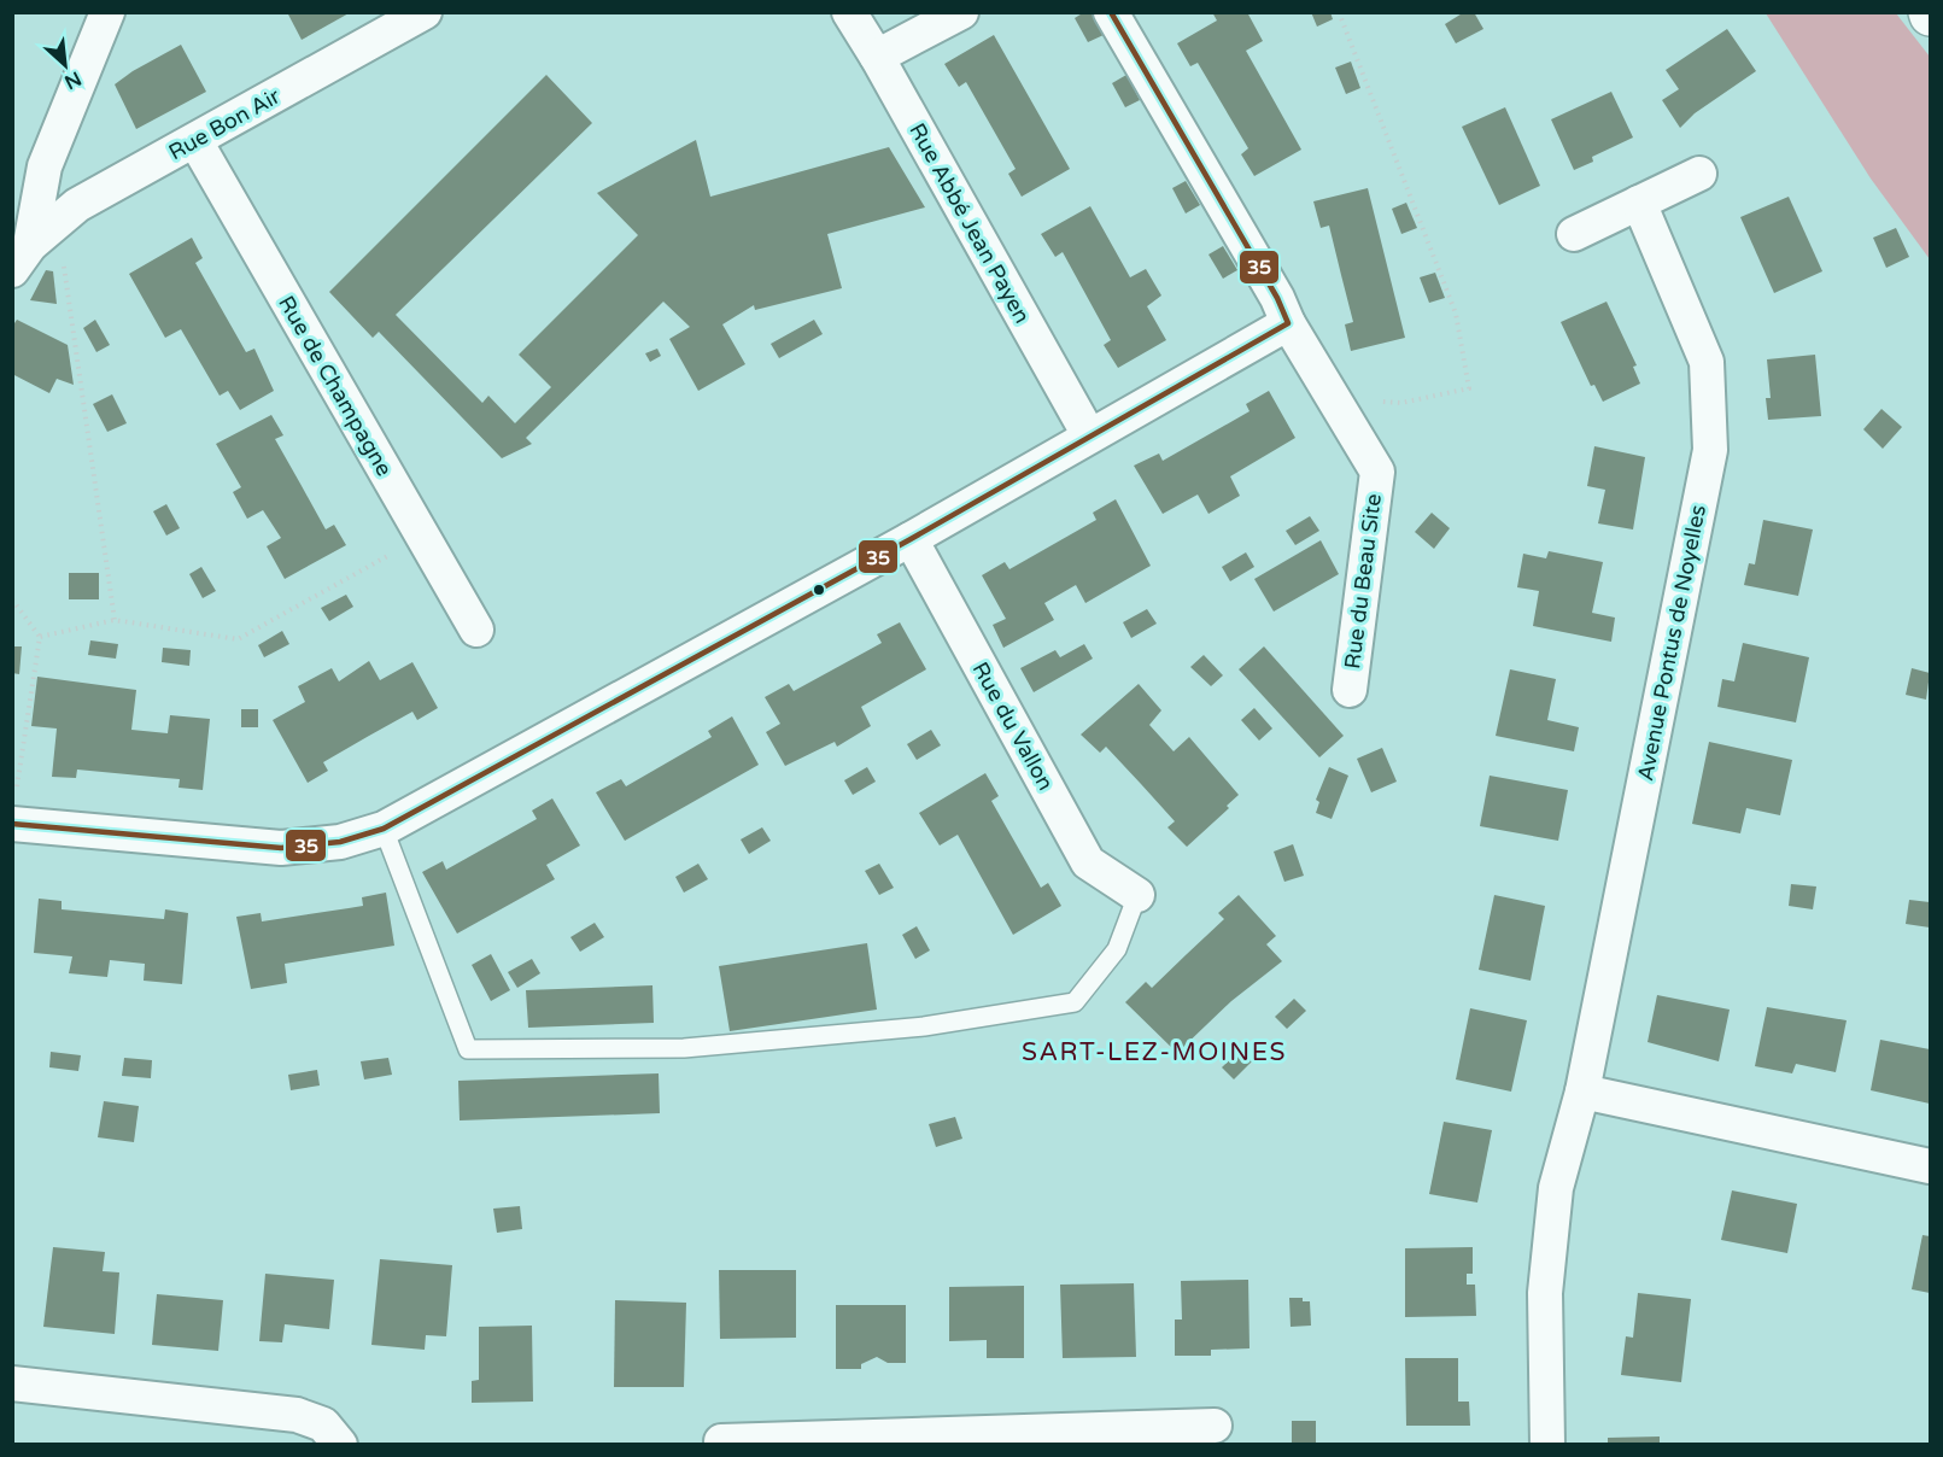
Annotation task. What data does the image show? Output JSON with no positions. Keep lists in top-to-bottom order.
{
  "streets": {
    "street": [
      "Rue Bon Air",
      "Rue Abbé Jean Payen",
      "Rue de Champagne",
      "Rue du Beau Site",
      "Avenue Pontus de Noyelles",
      "Rue du Vallon"
    ]
  },
  "crossings": [
    ["Rue Bon Air", "Rue de Champagne"]
  ],
  "districts": ["SART-LEZ-MOINES"],
  "lines": ["transit line 35"],
  "north": "bottom right"
}
